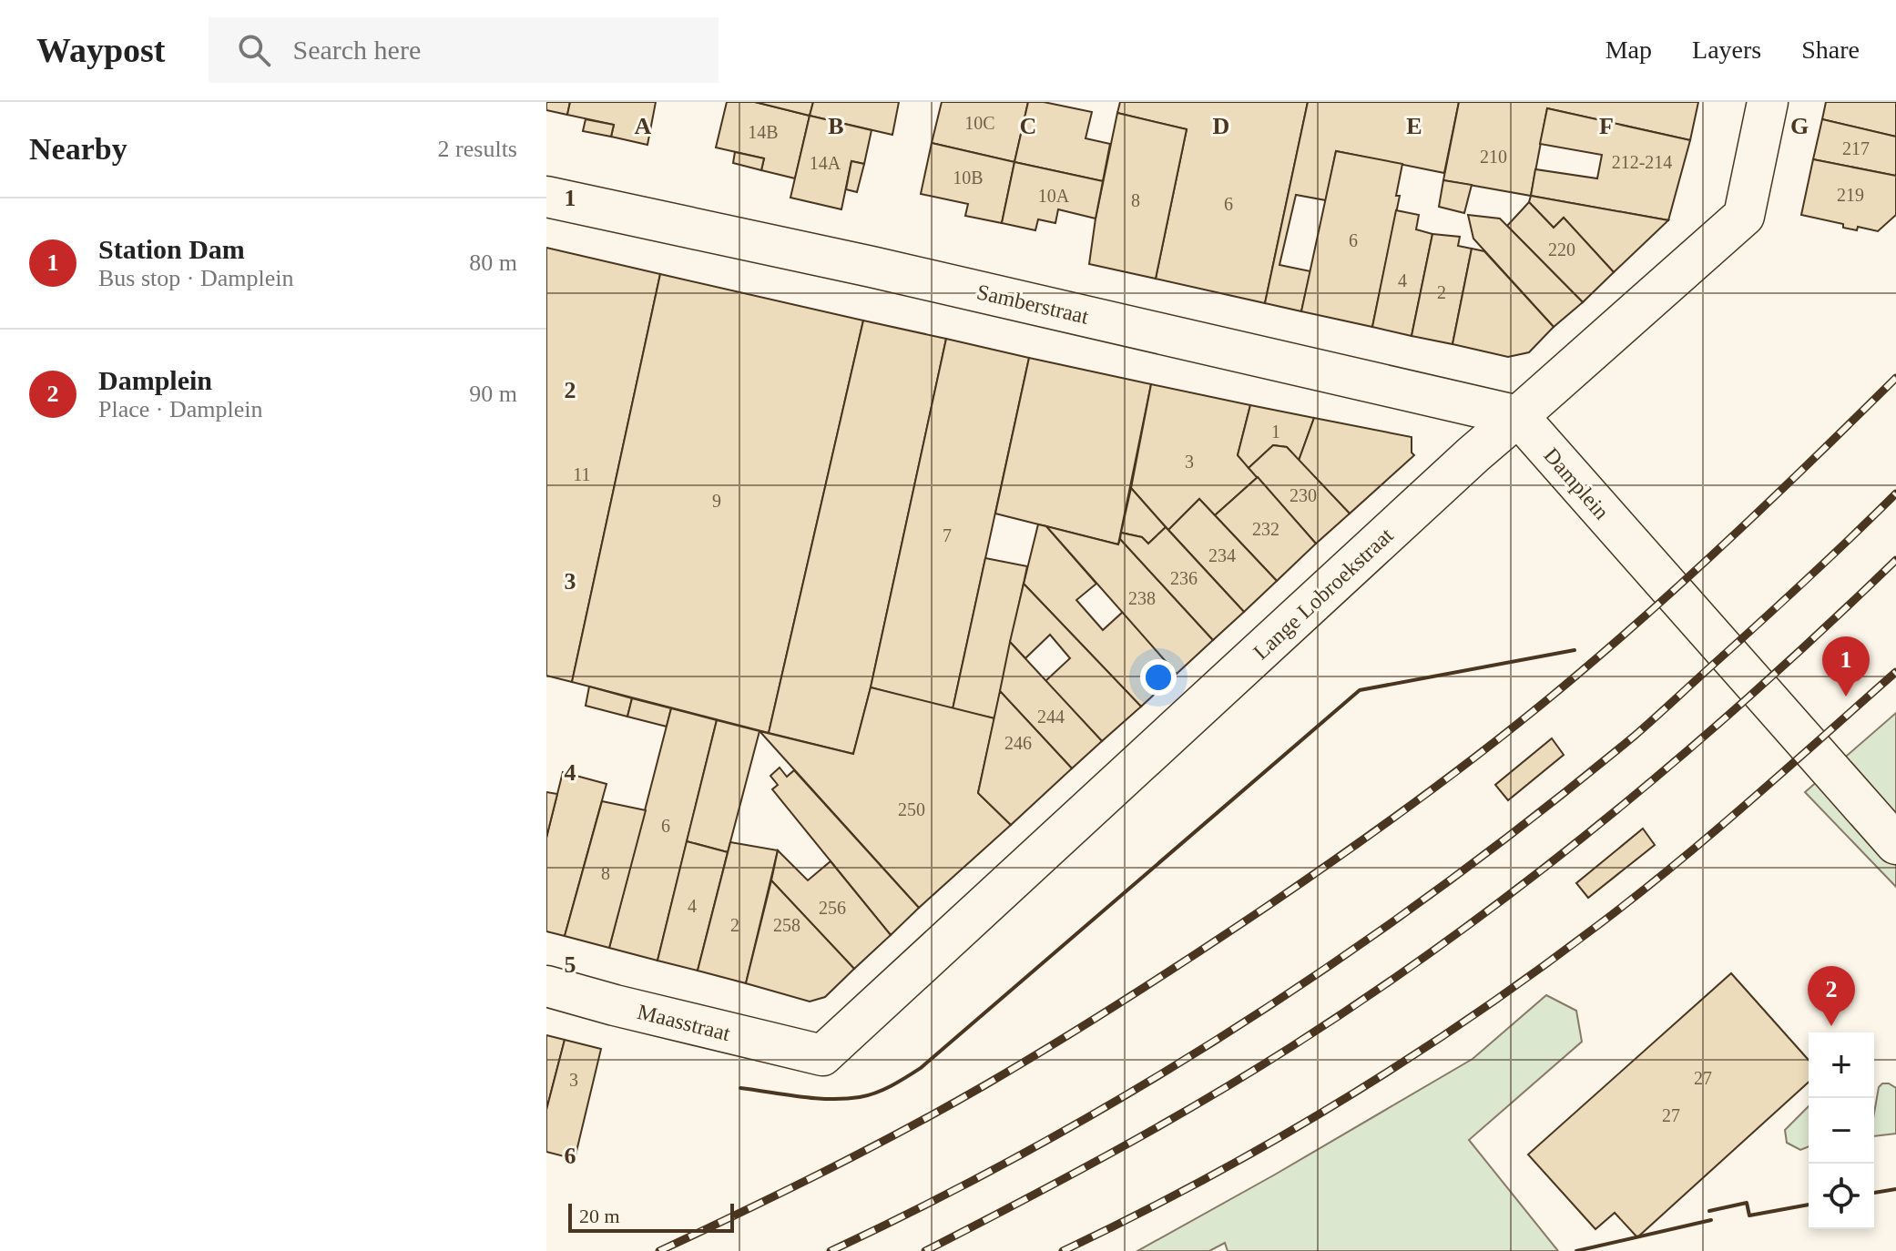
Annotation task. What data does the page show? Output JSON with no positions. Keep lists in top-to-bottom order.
{
  "streets": {
    "street": [
      "Samberstraat",
      "Damplein",
      "Lange Lobroekstraat",
      "Maasstraat"
    ]
  },
  "crossings": [
    ["Samberstraat", "Damplein"],
    ["Samberstraat", "Lange Lobroekstraat"],
    ["Damplein", "Lange Lobroekstraat"],
    ["Lange Lobroekstraat", "Maasstraat"]
  ],
  "house_numbers": [
    "10C",
    "14B",
    "217",
    "210",
    "212-214",
    "14A",
    "10B",
    "219",
    "10A",
    "8",
    "6",
    "6",
    "220",
    "4",
    "2",
    "1",
    "3",
    "11",
    "230",
    "9",
    "232",
    "7",
    "234",
    "236",
    "238",
    "244",
    "246",
    "250",
    "6",
    "8",
    "4",
    "256",
    "2",
    "258",
    "27",
    "3",
    "27"
  ],
  "scale_bar": "20 m",
  "page": {
    "header": "Waypost",
    "search": "Search here",
    "nav": ["Map", "Layers", "Share"],
    "heading": ["Nearby", "2 results"],
    "list": [
      {
        "mark": "1",
        "name": "Station Dam",
        "note": "Bus stop · Damplein",
        "value": "80 m"
      },
      {
        "mark": "2",
        "name": "Damplein",
        "note": "Place · Damplein",
        "value": "90 m"
      }
    ],
    "pins": ["1", "2"],
    "map_buttons": ["+", "−"],
    "scale": "20 m"
  },
  "grid": {
    "columns": [
      "A",
      "B",
      "C",
      "D",
      "E",
      "F",
      "G"
    ],
    "rows": [
      "1",
      "2",
      "3",
      "4",
      "5",
      "6"
    ]
  }
}
